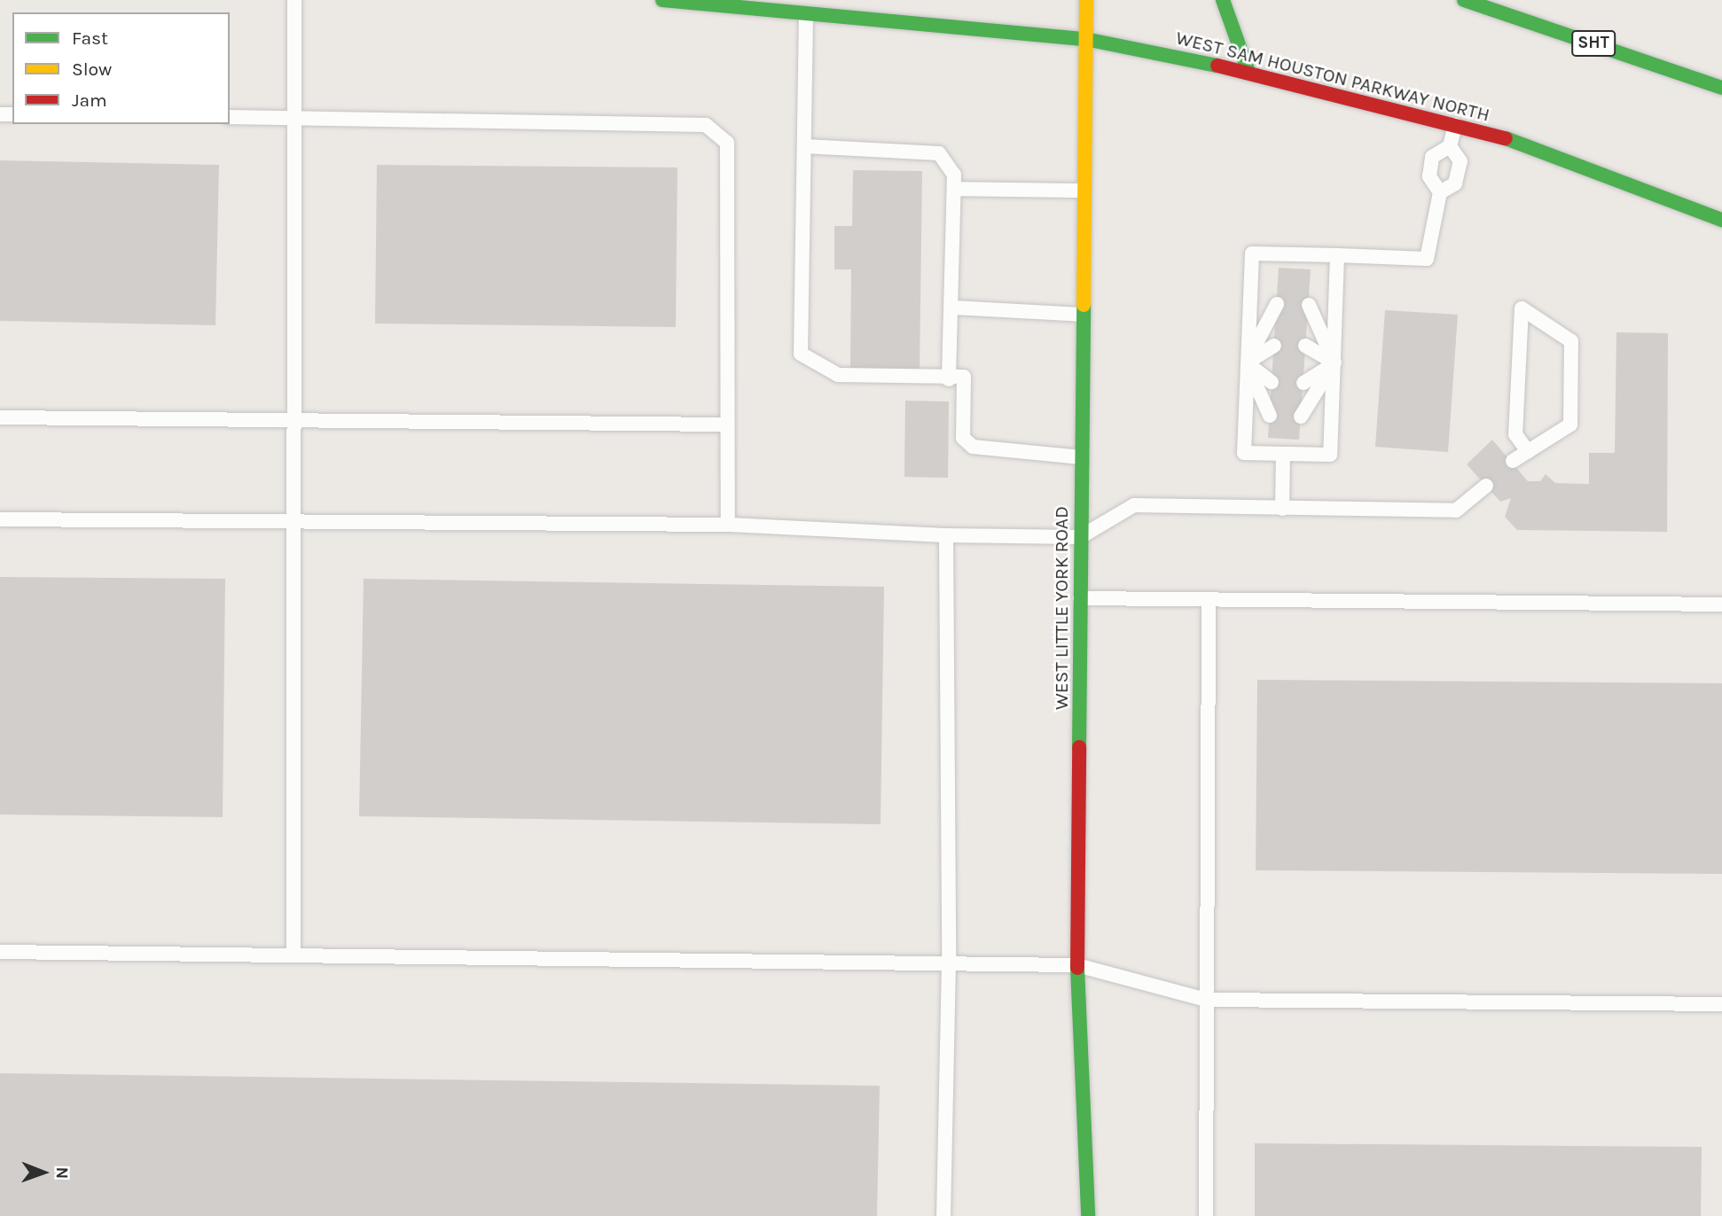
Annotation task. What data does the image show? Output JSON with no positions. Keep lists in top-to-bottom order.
{
  "streets": {
    "main road": ["SHT", "WEST SAM HOUSTON PARKWAY NORTH", "WEST LITTLE YORK ROAD"]
  },
  "crossings": [
    ["WEST SAM HOUSTON PARKWAY NORTH", "WEST LITTLE YORK ROAD"]
  ],
  "legend": ["Fast", "Slow", "Jam"],
  "north": "right"
}
